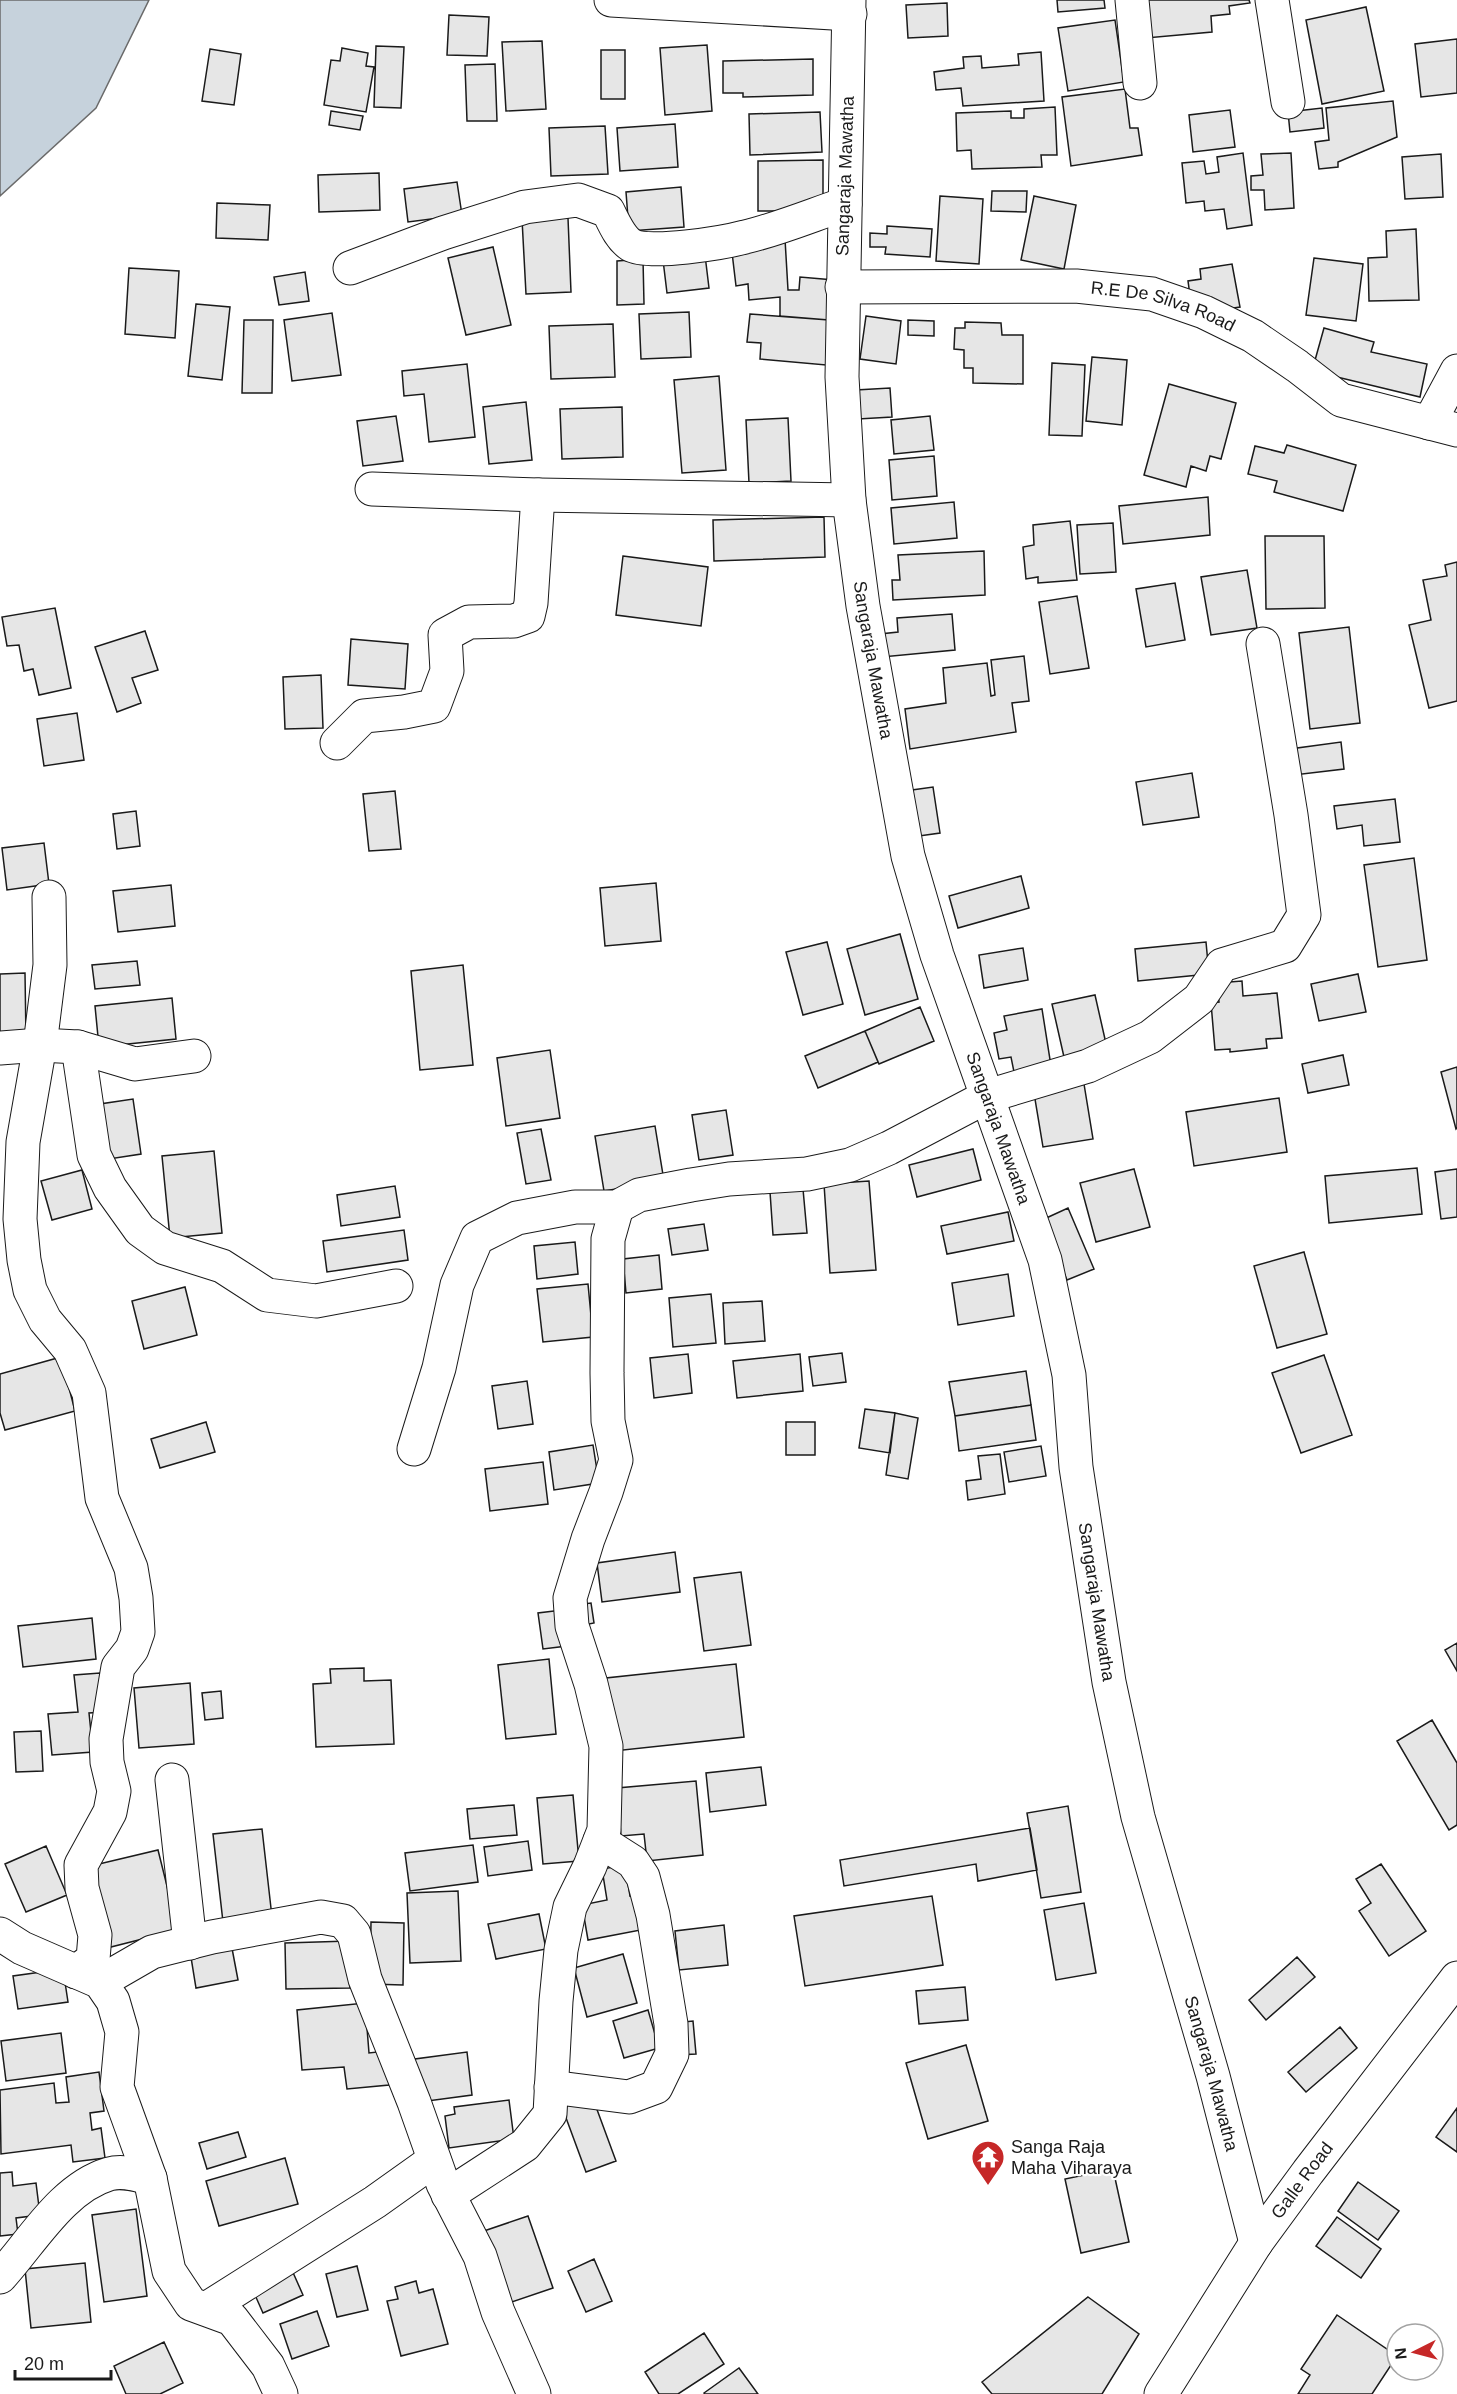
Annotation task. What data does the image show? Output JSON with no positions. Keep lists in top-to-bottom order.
{
  "streets": {
    "main road": ["Sangaraja Mawatha", "R.E De Silva Road", "Galle Road"]
  },
  "crossings": [
    ["Sangaraja Mawatha", "R.E De Silva Road"],
    ["Sangaraja Mawatha", "Galle Road"]
  ],
  "places": {
    "temple": ["Sanga Raja Maha Viharaya"]
  },
  "scale_bar": "20 m",
  "north": "left"
}
